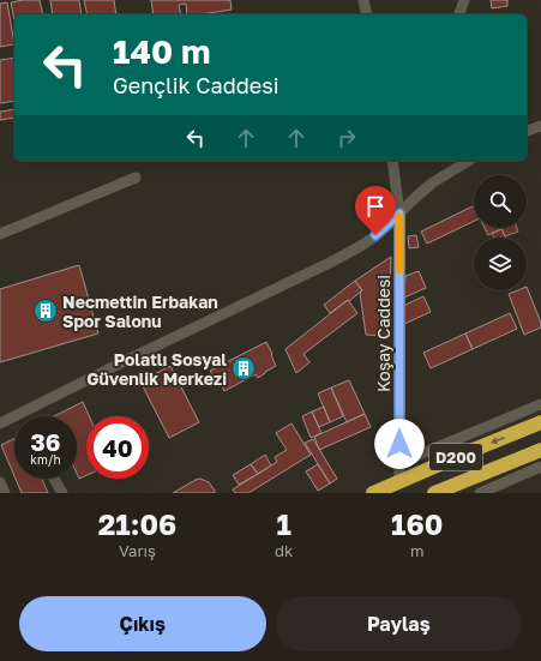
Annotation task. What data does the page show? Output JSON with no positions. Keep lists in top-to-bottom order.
{
  "streets": {
    "highway": ["D200"],
    "street": ["Koşay Caddesi"]
  },
  "crossings": [
    ["Koşay Caddesi", "D200"]
  ],
  "places": {
    "building": ["Necmettin Erbakan Spor Salonu", "Polatlı Sosyal Güvenlik Merkezi"]
  },
  "page": {
    "turn": ["140 m", "Gençlik Caddesi"],
    "speed": "36 km/h",
    "limit": "40",
    "eta": [
      "21:06",
      "Varış",
      "1",
      "dk",
      "160",
      "m"
    ],
    "buttons": ["Çıkış", "Paylaş"]
  }
}
